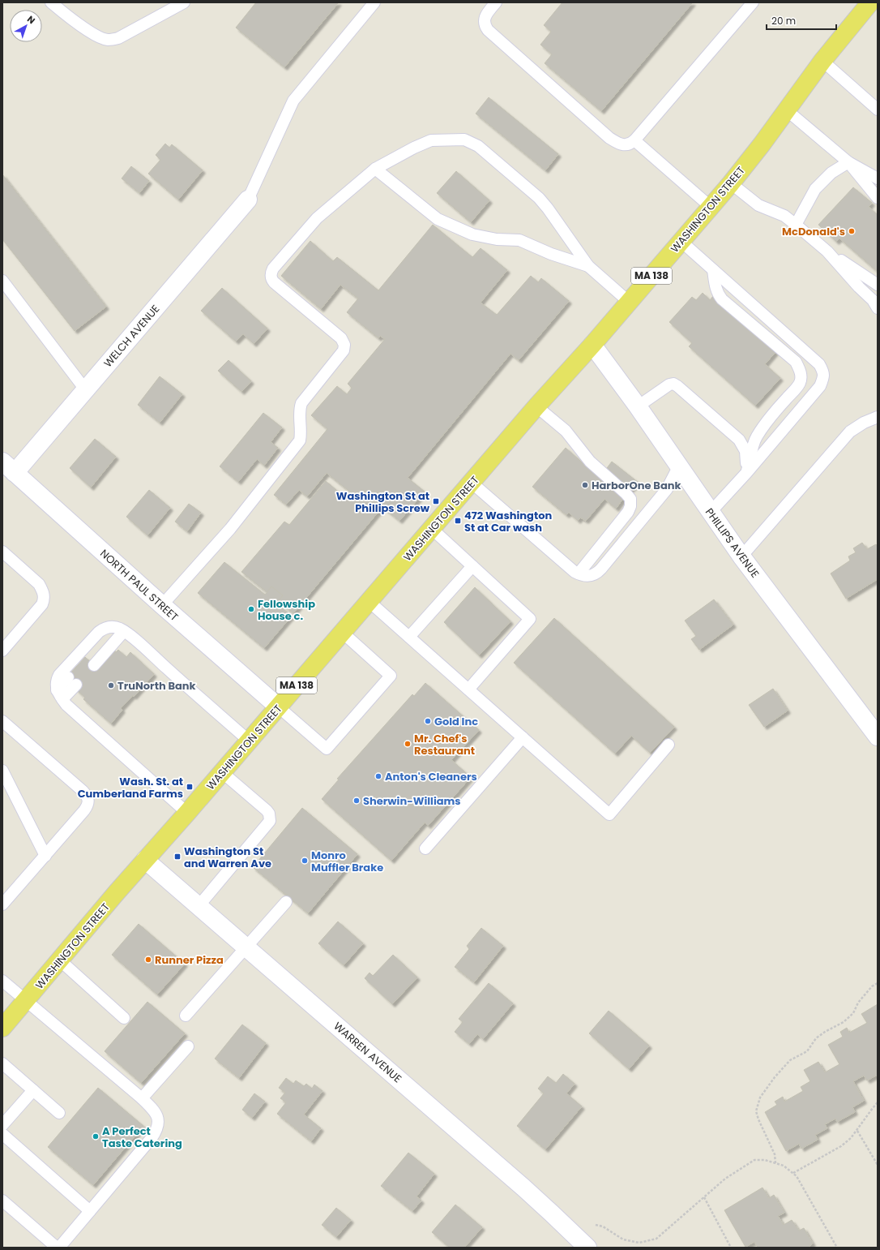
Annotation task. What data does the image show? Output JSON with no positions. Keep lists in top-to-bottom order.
{
  "streets": {
    "main road": ["WASHINGTON STREET", "MA 138"],
    "street": [
      "WELCH AVENUE",
      "PHILLIPS AVENUE",
      "NORTH PAUL STREET",
      "WARREN AVENUE"
    ]
  },
  "crossings": [
    ["WASHINGTON STREET", "PHILLIPS AVENUE"],
    ["WASHINGTON STREET", "NORTH PAUL STREET"],
    ["WASHINGTON STREET", "WARREN AVENUE"],
    ["WELCH AVENUE", "NORTH PAUL STREET"]
  ],
  "places": {
    "other": [
      "McDonald's",
      "HarborOne Bank",
      "Fellowship House c.",
      "TruNorth Bank",
      "Gold Inc",
      "Mr. Chef's Restaurant",
      "Anton's Cleaners",
      "Sherwin-Williams",
      "Monro Muffler Brake",
      "Runner Pizza",
      "A Perfect Taste Catering"
    ],
    "transit": [
      "Washington St at Phillips Screw",
      "472 Washington St at Car wash",
      "Wash. St. at Cumberland Farms",
      "Washington St and Warren Ave"
    ]
  },
  "scale_bar": "20 m",
  "north": "top right"
}
